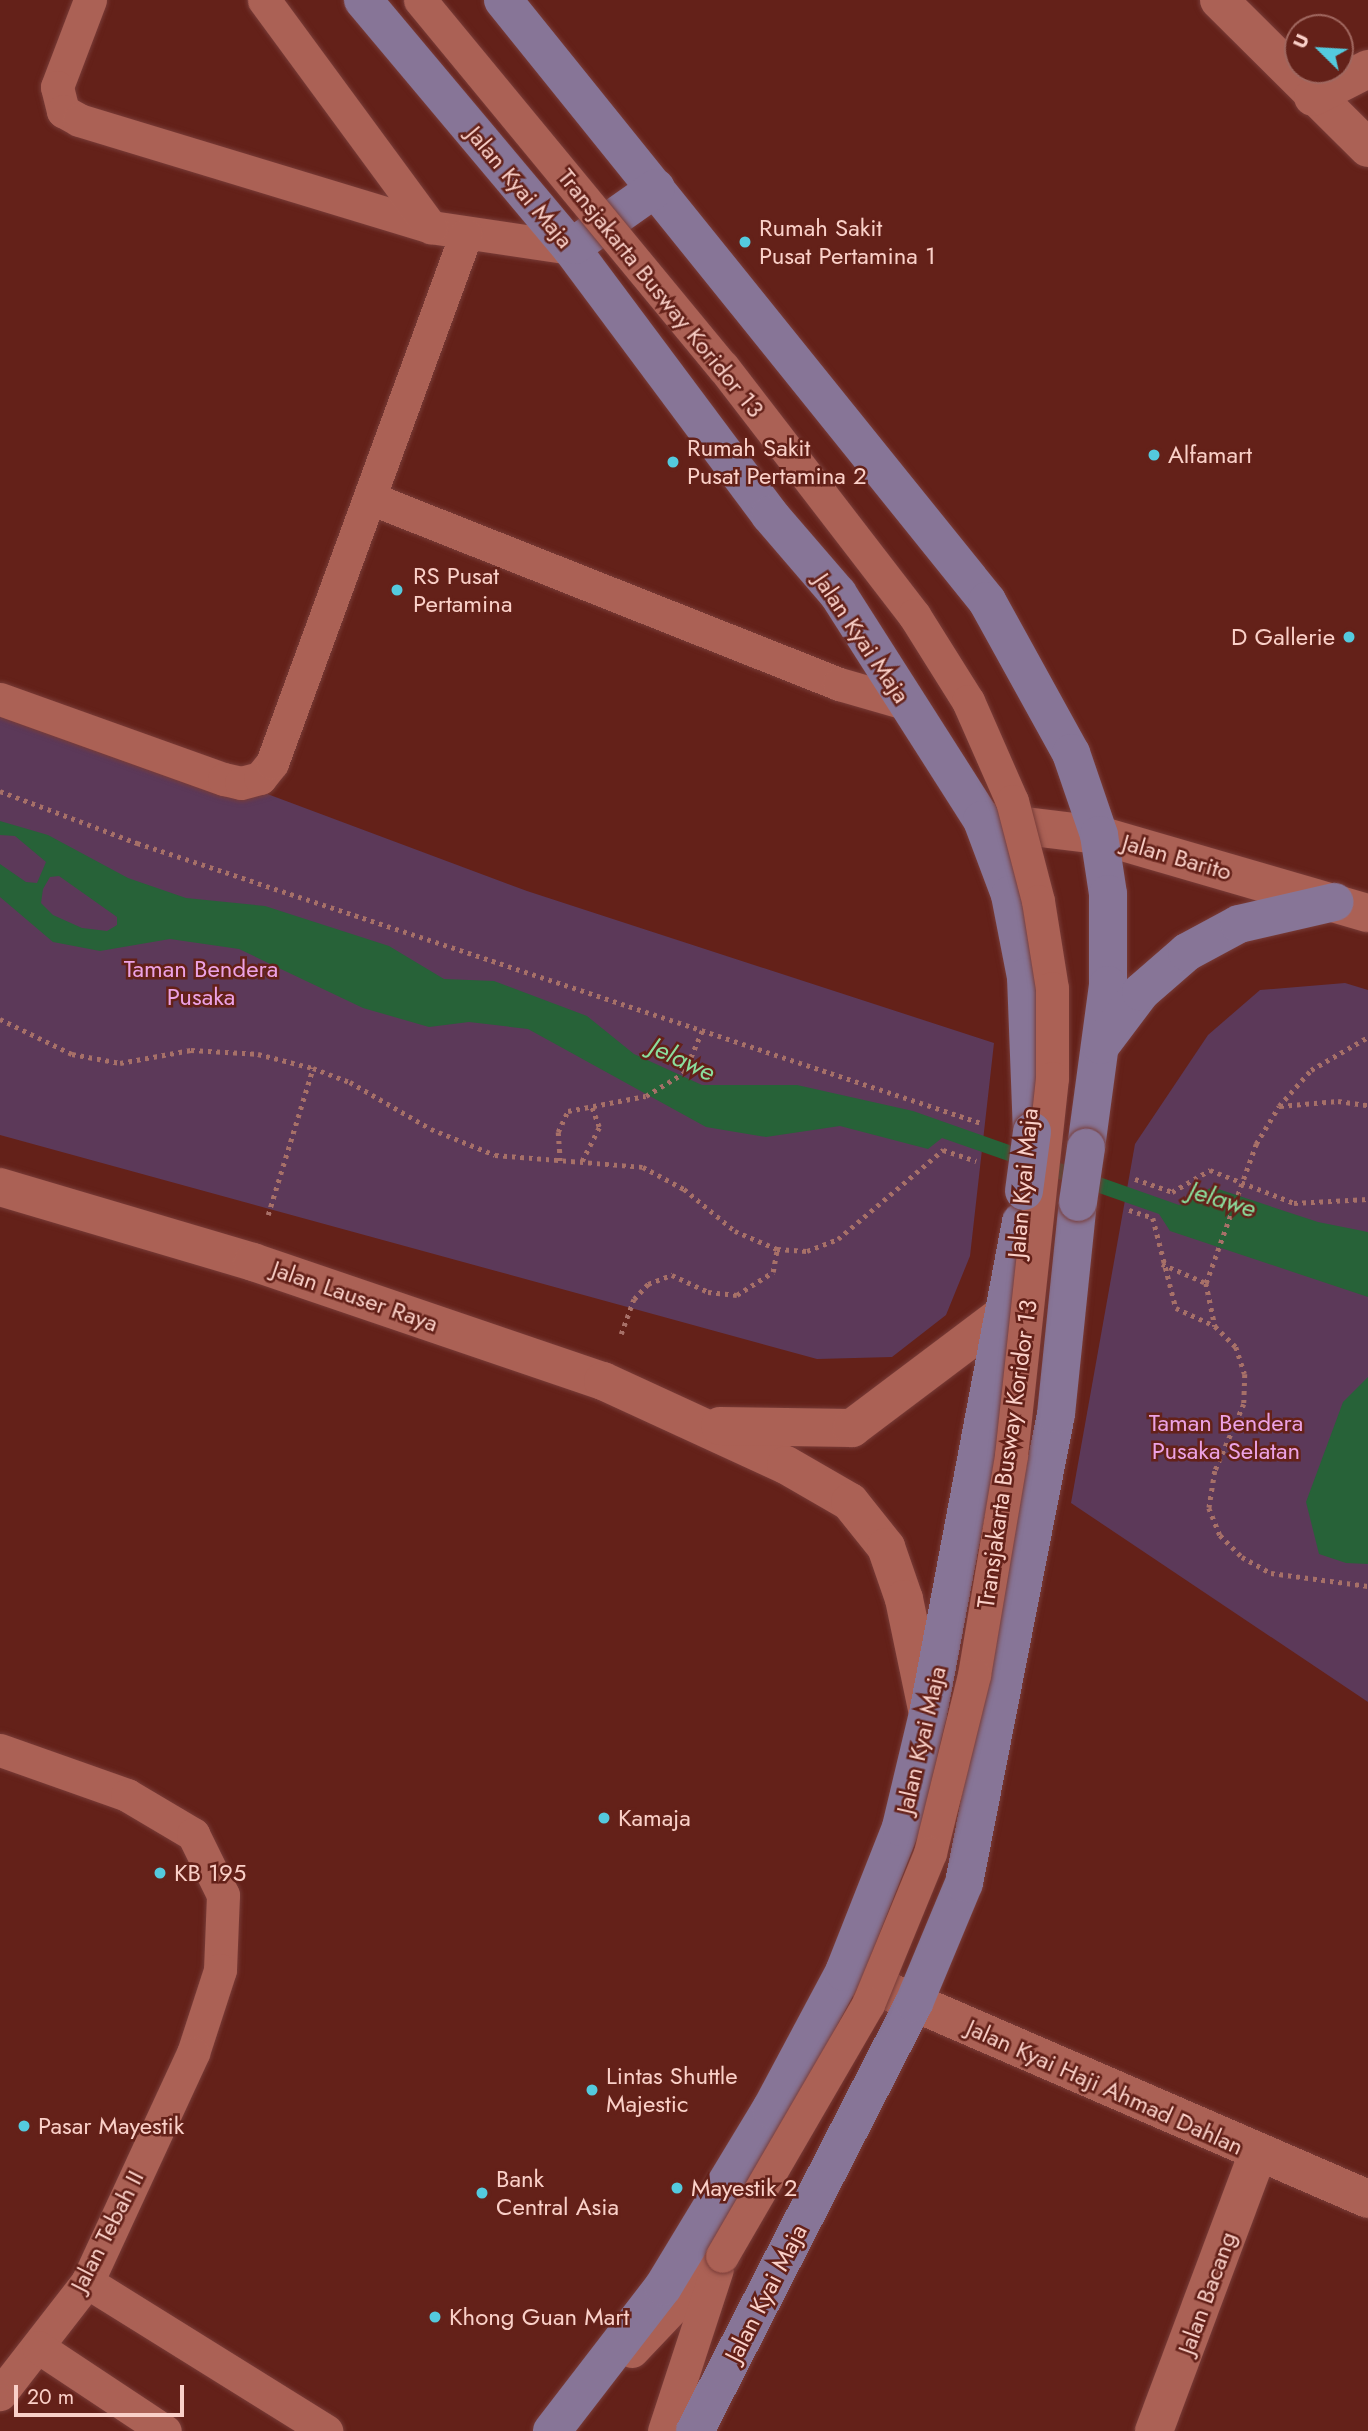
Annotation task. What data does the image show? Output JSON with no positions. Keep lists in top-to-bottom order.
{
  "streets": {
    "main road": ["Jalan Kyai Maja"],
    "street": [
      "Jalan Barito",
      "Jalan Lauser Raya",
      "Jalan Kyai Haji Ahmad Dahlan",
      "Jalan Bacang"
    ],
    "lane": ["Transjakarta Busway Koridor 13", "Jalan Tebah II"]
  },
  "crossings": [
    ["Jalan Kyai Maja", "Jalan Barito"],
    ["Jalan Kyai Maja", "Jalan Lauser Raya"],
    ["Jalan Kyai Maja", "Jalan Kyai Haji Ahmad Dahlan"],
    ["Jalan Kyai Haji Ahmad Dahlan", "Jalan Bacang"]
  ],
  "water": ["Jelawe"],
  "parks": ["Taman Bendera Pusaka", "Taman Bendera Pusaka Selatan"],
  "places": [
    "Rumah Sakit Pusat Pertamina 1",
    "Alfamart",
    "Rumah Sakit Pusat Pertamina 2",
    "RS Pusat Pertamina",
    "D Gallerie",
    "Kamaja",
    "KB 195",
    "Lintas Shuttle Majestic",
    "Pasar Mayestik",
    "Mayestik 2",
    "Bank Central Asia",
    "Khong Guan Mart"
  ],
  "scale_bar": "20 m",
  "north": "top left"
}
